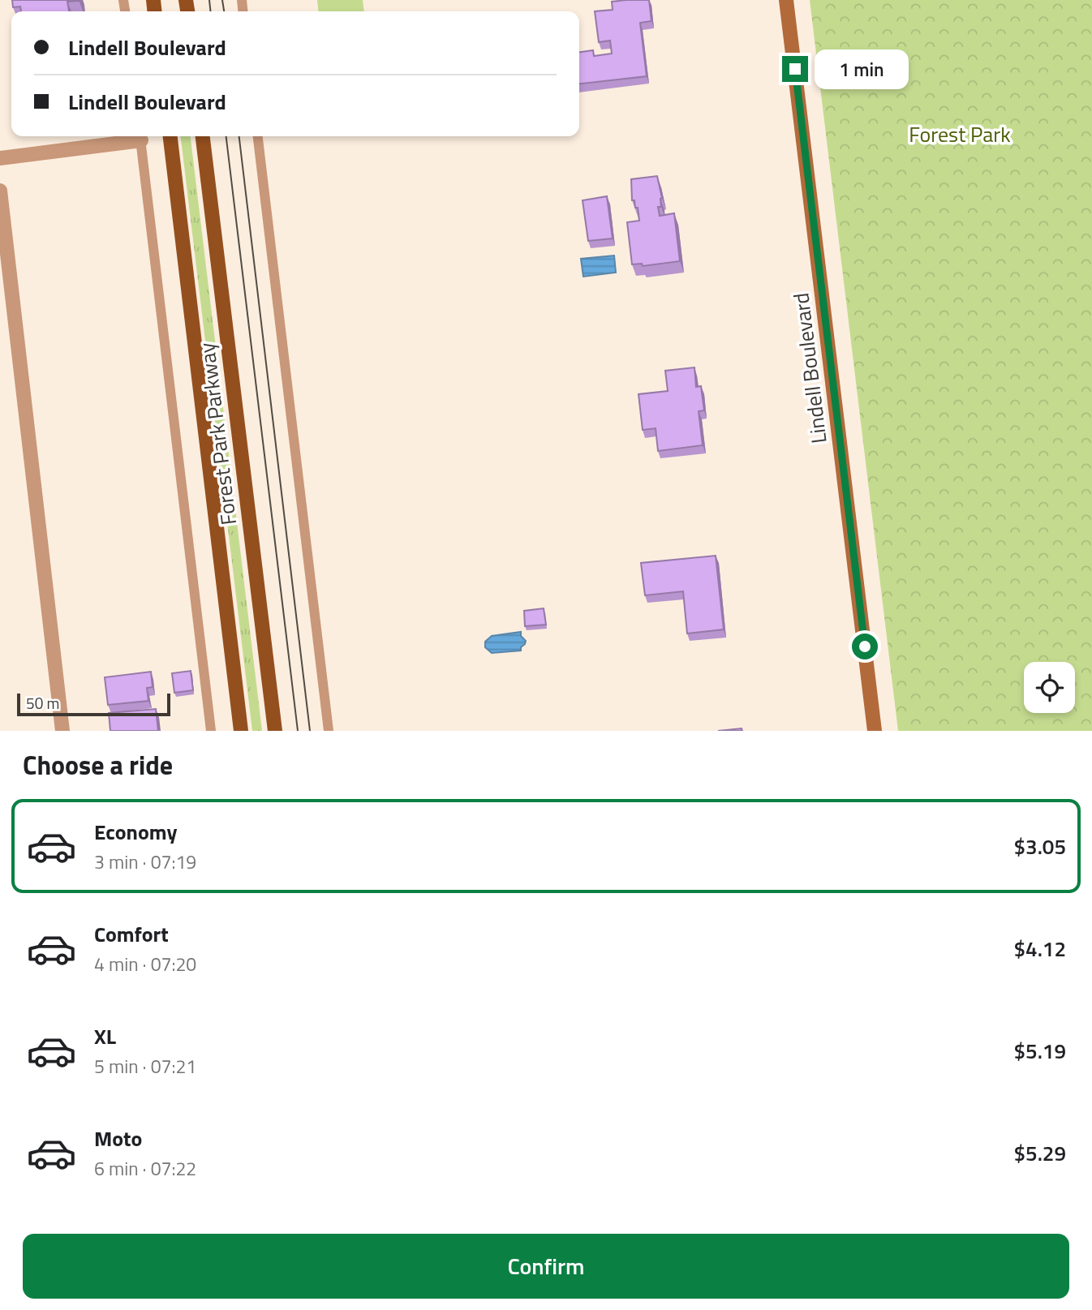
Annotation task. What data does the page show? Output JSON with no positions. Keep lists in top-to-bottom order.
{
  "streets": {
    "main road": ["Lindell Boulevard", "Forest Park Parkway"]
  },
  "parks": ["Forest Park"],
  "scale_bar": "50 m",
  "page": {
    "banner": ["Lindell Boulevard", "Lindell Boulevard"],
    "bubble": "1 min",
    "scale": "50 m",
    "heading": "Choose a ride",
    "list": [
      {
        "name": "Economy",
        "note": "3 min · 07:19",
        "value": "$3.05"
      },
      {
        "name": "Comfort",
        "note": "4 min · 07:20",
        "value": "$4.12"
      },
      {
        "name": "XL",
        "note": "5 min · 07:21",
        "value": "$5.19"
      },
      {
        "name": "Moto",
        "note": "6 min · 07:22",
        "value": "$5.29"
      }
    ],
    "buttons": "Confirm"
  }
}
